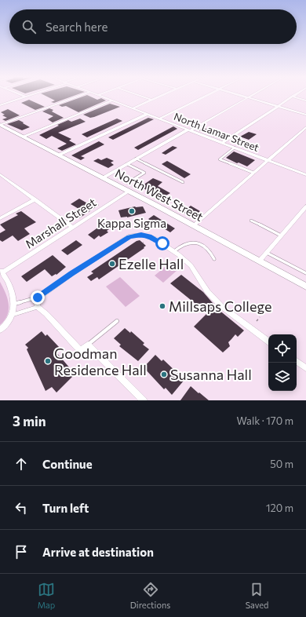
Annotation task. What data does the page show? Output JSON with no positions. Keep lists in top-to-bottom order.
{
  "streets": {
    "street": ["North Lamar Street", "North West Street", "Marshall Street"]
  },
  "crossings": [
    ["North West Street", "Marshall Street"]
  ],
  "places": [
    "Kappa Sigma",
    "Ezelle Hall",
    "Millsaps College",
    "Goodman Residence Hall",
    "Susanna Hall"
  ],
  "page": {
    "search": "Search here",
    "heading": ["3 min", "Walk · 170 m"],
    "list": [
      ["Continue", "50 m"],
      ["Turn left", "120 m"],
      "Arrive at destination"
    ],
    "nav": ["Map", "Directions", "Saved"]
  }
}
